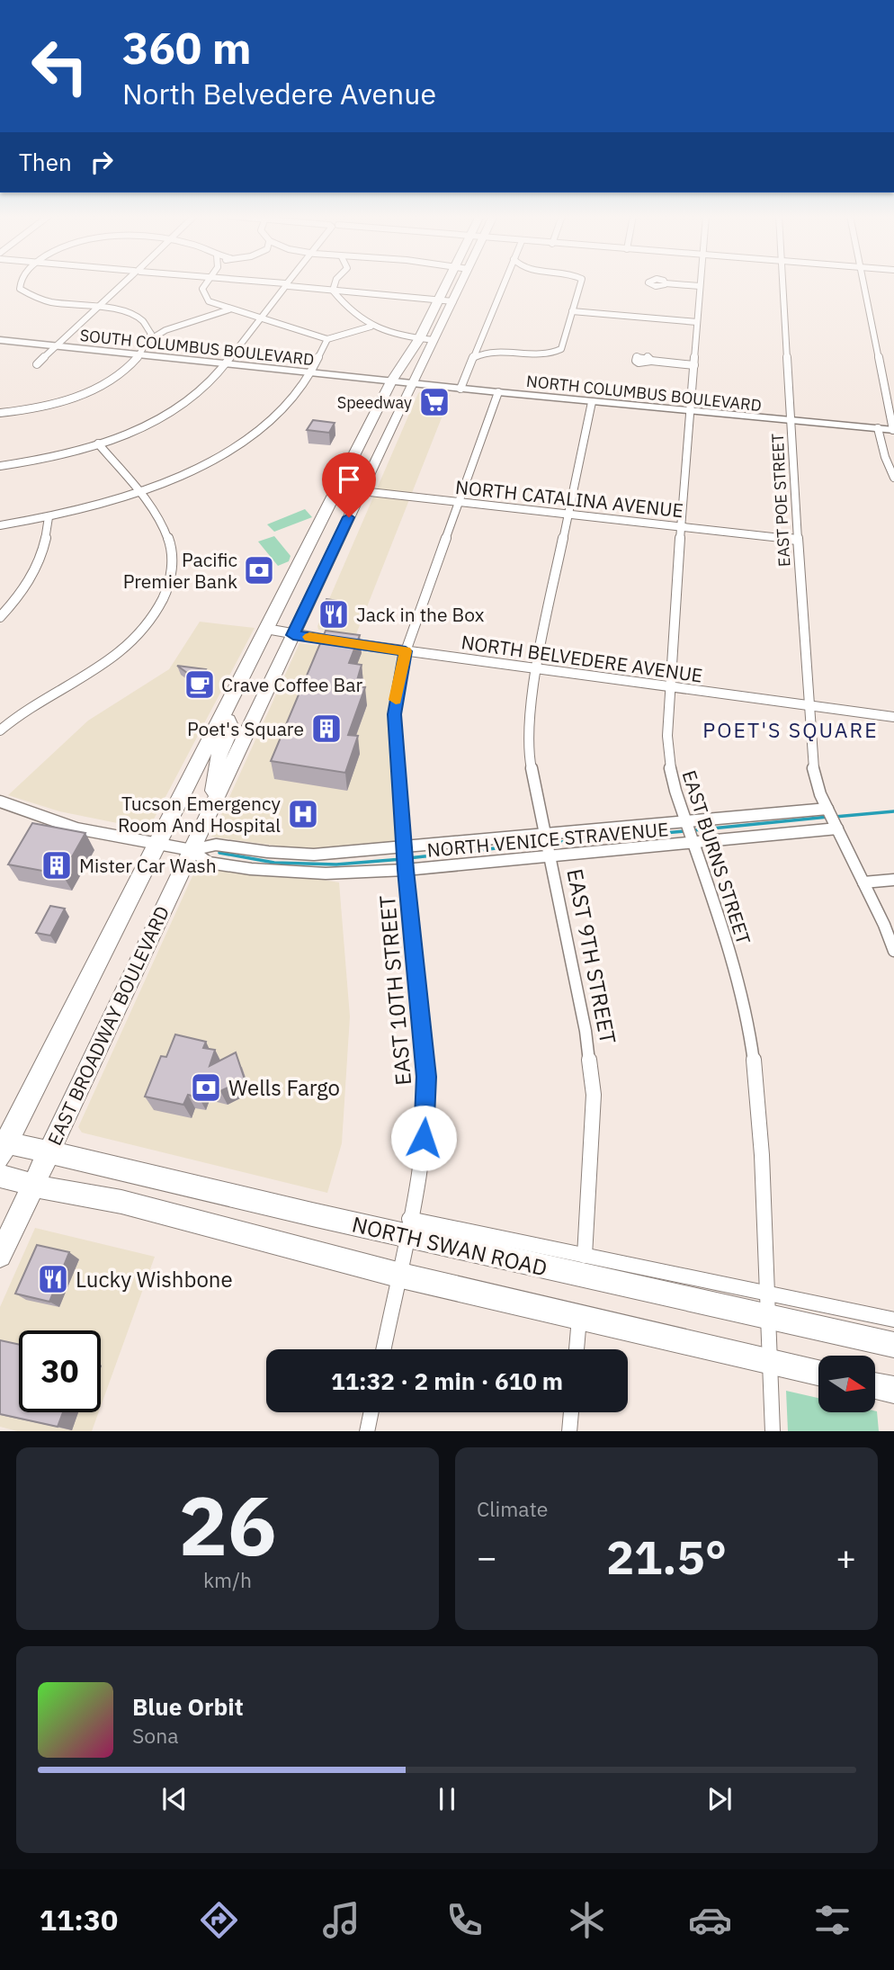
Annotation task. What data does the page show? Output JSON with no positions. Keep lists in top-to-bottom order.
{
  "streets": {
    "main road": ["EAST BROADWAY BOULEVARD", "NORTH SWAN ROAD"],
    "street": [
      "SOUTH COLUMBUS BOULEVARD",
      "NORTH COLUMBUS BOULEVARD",
      "NORTH CATALINA AVENUE",
      "EAST POE STREET",
      "NORTH BELVEDERE AVENUE",
      "NORTH VENICE STRAVENUE",
      "EAST BURNS STREET",
      "EAST 9TH STREET",
      "EAST 10TH STREET"
    ]
  },
  "crossings": [
    ["SOUTH COLUMBUS BOULEVARD", "NORTH COLUMBUS BOULEVARD"],
    ["SOUTH COLUMBUS BOULEVARD", "EAST BROADWAY BOULEVARD"],
    ["NORTH COLUMBUS BOULEVARD", "EAST POE STREET"],
    ["NORTH COLUMBUS BOULEVARD", "EAST BURNS STREET"],
    ["NORTH COLUMBUS BOULEVARD", "EAST 9TH STREET"],
    ["NORTH COLUMBUS BOULEVARD", "EAST 10TH STREET"],
    ["NORTH COLUMBUS BOULEVARD", "EAST BROADWAY BOULEVARD"],
    ["NORTH CATALINA AVENUE", "EAST POE STREET"],
    ["NORTH CATALINA AVENUE", "EAST BURNS STREET"],
    ["NORTH CATALINA AVENUE", "EAST 9TH STREET"],
    ["NORTH CATALINA AVENUE", "EAST 10TH STREET"],
    ["NORTH CATALINA AVENUE", "EAST BROADWAY BOULEVARD"],
    ["EAST POE STREET", "NORTH BELVEDERE AVENUE"],
    ["EAST POE STREET", "NORTH VENICE STRAVENUE"],
    ["NORTH BELVEDERE AVENUE", "EAST BURNS STREET"],
    ["NORTH BELVEDERE AVENUE", "EAST 9TH STREET"],
    ["NORTH BELVEDERE AVENUE", "EAST 10TH STREET"],
    ["NORTH BELVEDERE AVENUE", "EAST BROADWAY BOULEVARD"],
    ["NORTH VENICE STRAVENUE", "EAST BURNS STREET"],
    ["NORTH VENICE STRAVENUE", "EAST 9TH STREET"],
    ["NORTH VENICE STRAVENUE", "EAST 10TH STREET"],
    ["NORTH VENICE STRAVENUE", "EAST BROADWAY BOULEVARD"],
    ["EAST BURNS STREET", "NORTH SWAN ROAD"],
    ["EAST 9TH STREET", "NORTH SWAN ROAD"],
    ["EAST 10TH STREET", "NORTH SWAN ROAD"],
    ["EAST BROADWAY BOULEVARD", "NORTH SWAN ROAD"]
  ],
  "districts": ["POET'S SQUARE"],
  "places": {
    "supermarket": ["Speedway"],
    "bank": ["Pacific Premier Bank", "Wells Fargo"],
    "restaurant": ["Jack in the Box", "Lucky Wishbone"],
    "cafe": ["Crave Coffee Bar"],
    "building": ["Poet's Square", "Mister Car Wash"],
    "hospital": ["Tucson Emergency Room And Hospital"]
  },
  "north": "right",
  "page": {
    "turn": ["360 m", "North Belvedere Avenue"],
    "then": "Then",
    "limit": "30",
    "trip": "11:32 · 2 min · 610 m",
    "tile": [
      ["26", "km/h"],
      "Climate"
    ],
    "heat": ["−", "21.5°", "+"],
    "song": ["Blue Orbit", "Sona"],
    "tabs": "11:30"
  }
}
